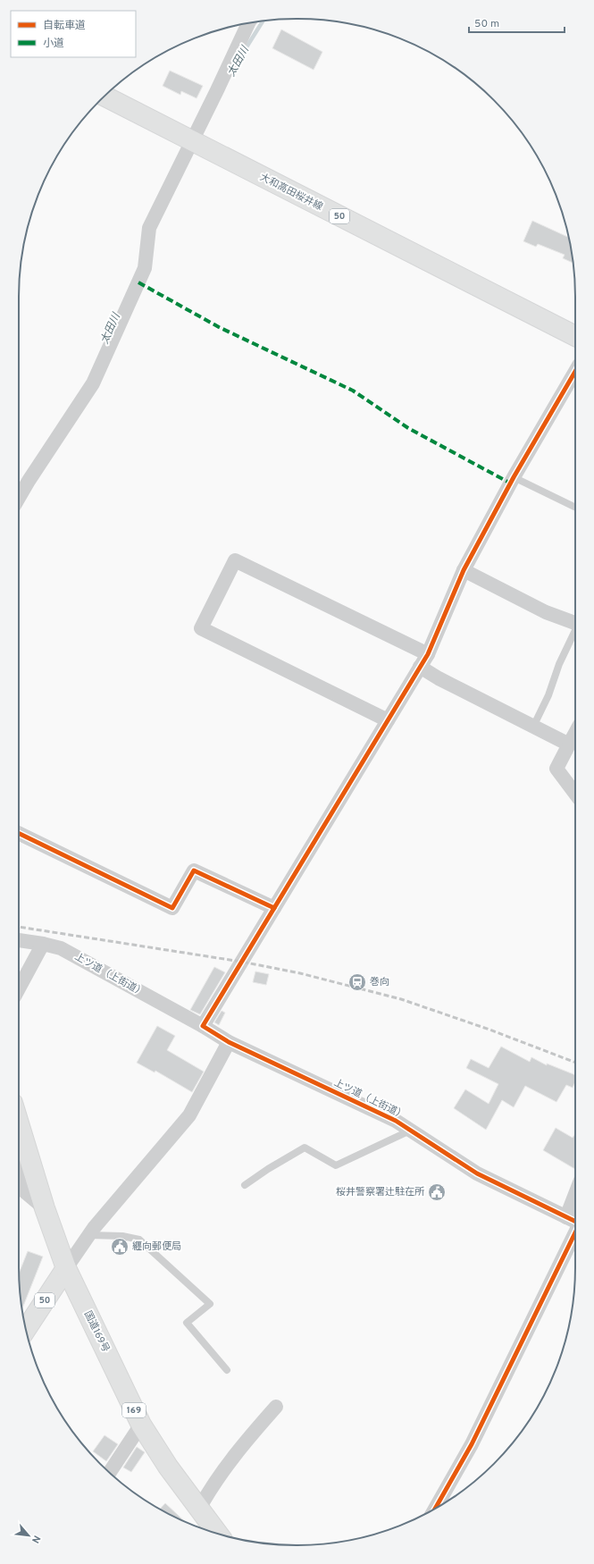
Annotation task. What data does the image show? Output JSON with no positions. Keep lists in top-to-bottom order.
{
  "streets": {
    "main road": [
      "大和高田桜井線",
      "50",
      "国道169号",
      "169"
    ],
    "street": ["上ツ道（上街道）"]
  },
  "crossings": [
    ["50", "国道169号"]
  ],
  "water": ["太田川"],
  "places": {
    "station": ["巻向"],
    "public building": ["桜井警察署辻駐在所", "纒向郵便局"]
  },
  "legend": ["自転車道", "小道"],
  "scale_bar": "50 m",
  "north": "bottom right"
}
